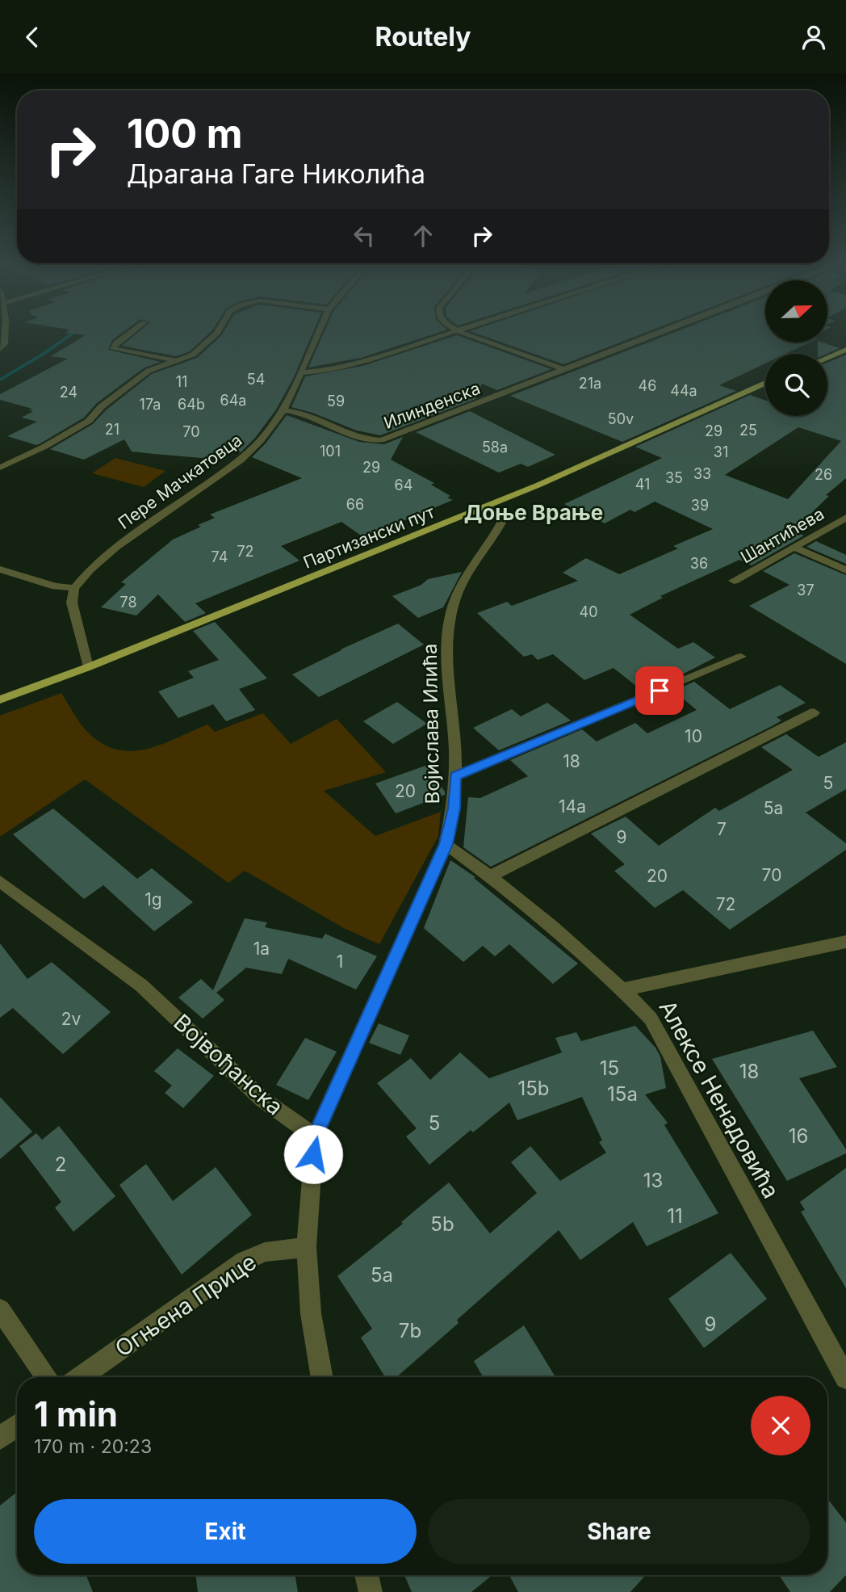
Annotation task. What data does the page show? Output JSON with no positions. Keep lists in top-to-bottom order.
{
  "streets": {
    "main road": ["Партизански пут"],
    "street": [
      "Илинденска",
      "Пере Мачкатовца",
      "Шантићева",
      "Војислава Илића",
      "Војвођанска",
      "Алексе Ненадовића",
      "Огњена Прице"
    ]
  },
  "crossings": [
    ["Илинденска", "Пере Мачкатовца"],
    ["Партизански пут", "Војислава Илића"],
    ["Војислава Илића", "Војвођанска"],
    ["Војислава Илића", "Алексе Ненадовића"]
  ],
  "districts": ["Доње Врање"],
  "house_numbers": [
    "54",
    "11",
    "21a",
    "46",
    "44a",
    "24",
    "64a",
    "59",
    "17a",
    "64b",
    "50v",
    "21",
    "25",
    "29",
    "70",
    "58a",
    "101",
    "31",
    "29",
    "33",
    "26",
    "35",
    "41",
    "64",
    "66",
    "39",
    "72",
    "74",
    "36",
    "37",
    "78",
    "40",
    "10",
    "18",
    "5",
    "20",
    "14a",
    "5a",
    "7",
    "9",
    "70",
    "20",
    "1g",
    "72",
    "1a",
    "1",
    "2v",
    "15",
    "18",
    "15b",
    "15a",
    "5",
    "16",
    "2",
    "13",
    "11",
    "5b",
    "5a",
    "9",
    "7b"
  ],
  "north": "right",
  "page": {
    "header": "Routely",
    "turn": ["100 m", "Драгана Гаге Николића"],
    "heading": ["1 min", "170 m · 20:23"],
    "buttons": ["Exit", "Share"]
  }
}
